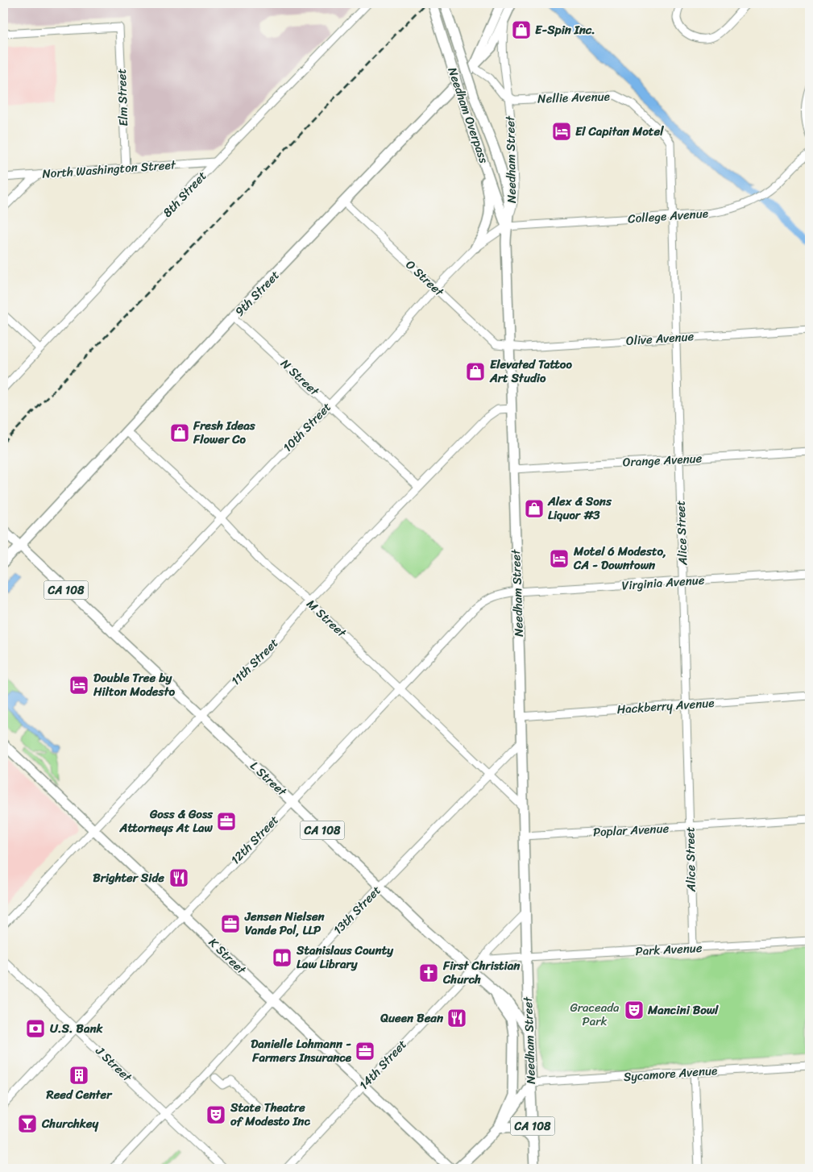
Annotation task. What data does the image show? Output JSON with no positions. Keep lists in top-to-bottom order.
{
  "streets": {
    "main road": [
      "Needham Overpass",
      "Needham Street",
      "9th Street",
      "CA 108",
      "L Street",
      "K Street"
    ],
    "street": [
      "Elm Street",
      "Nellie Avenue",
      "North Washington Street",
      "8th Street",
      "College Avenue",
      "O Street",
      "Olive Avenue",
      "N Street",
      "10th Street",
      "Orange Avenue",
      "Alice Street",
      "Virginia Avenue",
      "M Street",
      "11th Street",
      "Hackberry Avenue",
      "Poplar Avenue",
      "12th Street",
      "13th Street",
      "Park Avenue",
      "J Street",
      "14th Street",
      "Sycamore Avenue"
    ]
  },
  "crossings": [
    ["Elm Street", "North Washington Street"],
    ["Nellie Avenue", "Needham Street"],
    ["Nellie Avenue", "Alice Street"],
    ["Needham Overpass", "Needham Street"],
    ["Needham Overpass", "College Avenue"],
    ["Needham Overpass", "10th Street"],
    ["Needham Street", "College Avenue"],
    ["Needham Street", "O Street"],
    ["Needham Street", "9th Street"],
    ["Needham Street", "Olive Avenue"],
    ["Needham Street", "10th Street"],
    ["Needham Street", "Orange Avenue"],
    ["Needham Street", "Virginia Avenue"],
    ["Needham Street", "M Street"],
    ["Needham Street", "11th Street"],
    ["Needham Street", "Hackberry Avenue"],
    ["Needham Street", "L Street"],
    ["Needham Street", "Poplar Avenue"],
    ["Needham Street", "12th Street"],
    ["Needham Street", "13th Street"],
    ["Needham Street", "Park Avenue"],
    ["Needham Street", "14th Street"],
    ["Needham Street", "Sycamore Avenue"],
    ["North Washington Street", "8th Street"],
    ["College Avenue", "10th Street"],
    ["College Avenue", "Alice Street"],
    ["O Street", "9th Street"],
    ["O Street", "Olive Avenue"],
    ["O Street", "10th Street"],
    ["9th Street", "N Street"],
    ["9th Street", "M Street"],
    ["9th Street", "L Street"],
    ["Olive Avenue", "Alice Street"],
    ["N Street", "10th Street"],
    ["N Street", "11th Street"],
    ["10th Street", "M Street"],
    ["10th Street", "L Street"],
    ["Orange Avenue", "Alice Street"],
    ["Alice Street", "Virginia Avenue"],
    ["Alice Street", "Hackberry Avenue"],
    ["Alice Street", "Poplar Avenue"],
    ["Alice Street", "Park Avenue"],
    ["Virginia Avenue", "12th Street"],
    ["M Street", "11th Street"],
    ["M Street", "12th Street"],
    ["M Street", "13th Street"],
    ["11th Street", "L Street"],
    ["11th Street", "K Street"],
    ["L Street", "12th Street"],
    ["L Street", "13th Street"],
    ["L Street", "14th Street"],
    ["12th Street", "K Street"],
    ["12th Street", "J Street"],
    ["13th Street", "K Street"],
    ["13th Street", "J Street"],
    ["Park Avenue", "14th Street"],
    ["K Street", "14th Street"]
  ],
  "parks": ["Graceada Park"],
  "places": {
    "shop": [
      "E-Spin Inc.",
      "Elevated Tattoo Art Studio",
      "Fresh Ideas Flower Co",
      "Alex & Sons Liquor #3"
    ],
    "hotel": ["El Capitan Motel", "Motel 6 Modesto, CA - Downtown", "Double Tree by Hilton Modesto"],
    "office": ["Goss & Goss Attorneys At Law", "Jensen Nielsen Vande Pol, LLP", "Danielle Lohmann - Farmers Insurance"],
    "restaurant": ["Brighter Side", "Queen Bean"],
    "library": ["Stanislaus County Law Library"],
    "church": ["First Christian Church"],
    "theatre": ["Mancini Bowl", "State Theatre of Modesto Inc"],
    "bank": ["U.S. Bank"],
    "building": ["Reed Center"],
    "bar": ["Churchkey"]
  }
}
